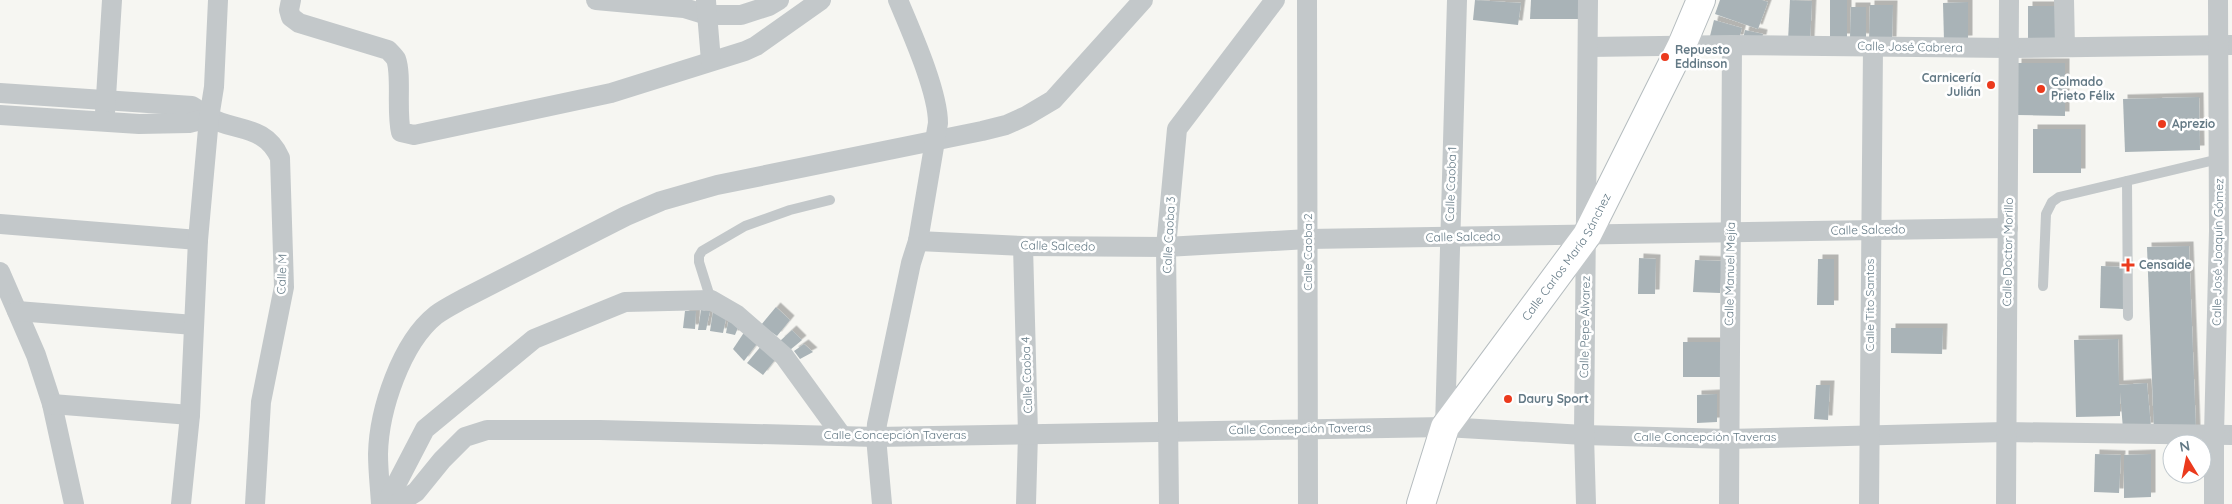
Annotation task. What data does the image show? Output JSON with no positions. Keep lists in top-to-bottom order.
{
  "streets": {
    "street": [
      "Calle José Cabrera",
      "Calle Caoba 1",
      "Calle Salcedo",
      "Calle Caoba 3",
      "Calle Caoba 2",
      "Calle Doctor Morillo",
      "Calle José Joaquín Gómez",
      "Calle Carlos María Sánchez",
      "Calle M",
      "Calle Manuel Mejía",
      "Calle Tito Santos",
      "Calle Pepe Álvarez",
      "Calle Caoba 4",
      "Calle Concepción Taveras"
    ]
  },
  "crossings": [
    ["Calle José Cabrera", "Calle Doctor Morillo"],
    ["Calle José Cabrera", "Calle José Joaquín Gómez"],
    ["Calle José Cabrera", "Calle Carlos María Sánchez"],
    ["Calle José Cabrera", "Calle Manuel Mejía"],
    ["Calle José Cabrera", "Calle Tito Santos"],
    ["Calle José Cabrera", "Calle Pepe Álvarez"],
    ["Calle Caoba 1", "Calle Salcedo"],
    ["Calle Caoba 1", "Calle Carlos María Sánchez"],
    ["Calle Caoba 1", "Calle Concepción Taveras"],
    ["Calle Salcedo", "Calle Caoba 3"],
    ["Calle Salcedo", "Calle Caoba 2"],
    ["Calle Salcedo", "Calle Doctor Morillo"],
    ["Calle Salcedo", "Calle Carlos María Sánchez"],
    ["Calle Salcedo", "Calle Manuel Mejía"],
    ["Calle Salcedo", "Calle Tito Santos"],
    ["Calle Salcedo", "Calle Pepe Álvarez"],
    ["Calle Salcedo", "Calle Caoba 4"],
    ["Calle Caoba 3", "Calle Concepción Taveras"],
    ["Calle Caoba 2", "Calle Concepción Taveras"],
    ["Calle Doctor Morillo", "Calle Concepción Taveras"],
    ["Calle José Joaquín Gómez", "Calle Concepción Taveras"],
    ["Calle Carlos María Sánchez", "Calle Pepe Álvarez"],
    ["Calle Carlos María Sánchez", "Calle Concepción Taveras"],
    ["Calle Manuel Mejía", "Calle Concepción Taveras"],
    ["Calle Tito Santos", "Calle Concepción Taveras"],
    ["Calle Pepe Álvarez", "Calle Concepción Taveras"],
    ["Calle Caoba 4", "Calle Concepción Taveras"]
  ],
  "places": {
    "other": [
      "Repuesto Eddinson",
      "Carnicería Julián",
      "Colmado Prieto Félix",
      "Aprezio",
      "Daury Sport"
    ],
    "health": ["Censaide"]
  },
  "north": "top"
}
